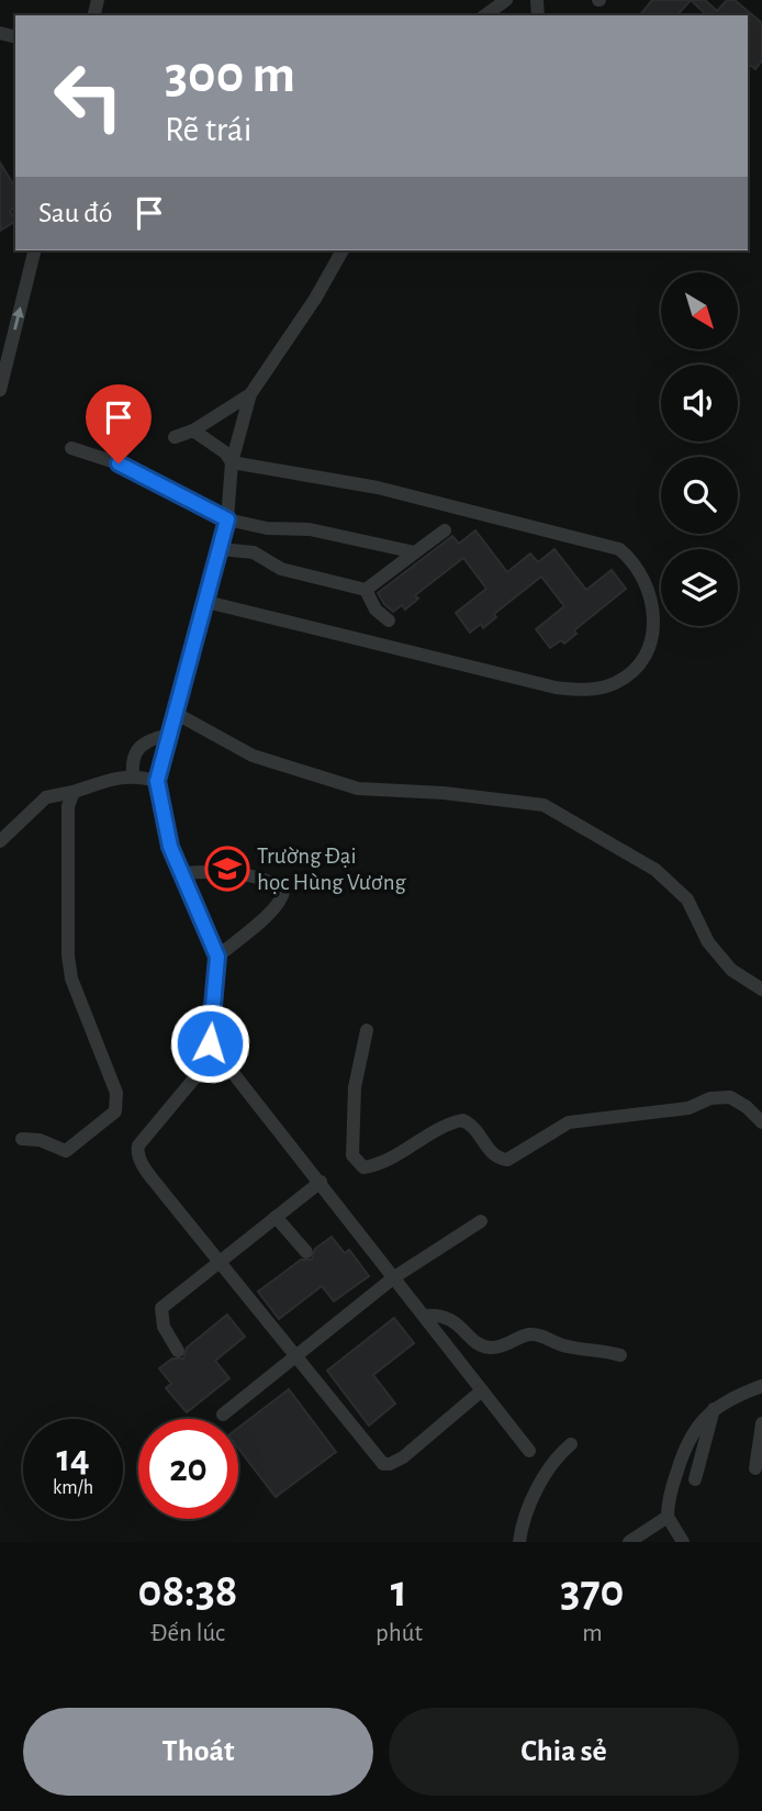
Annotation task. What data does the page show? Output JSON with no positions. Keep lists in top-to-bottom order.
{
  "places": {
    "school or university": ["Trường Đại học Hùng Vương"]
  },
  "north": "bottom right",
  "page": {
    "turn": ["300 m", "Rẽ trái"],
    "then": "Sau đó",
    "speed": "14 km/h",
    "limit": "20",
    "eta": [
      "08:38",
      "Đến lúc",
      "1",
      "phút",
      "370",
      "m"
    ],
    "buttons": ["Thoát", "Chia sẻ"]
  }
}
